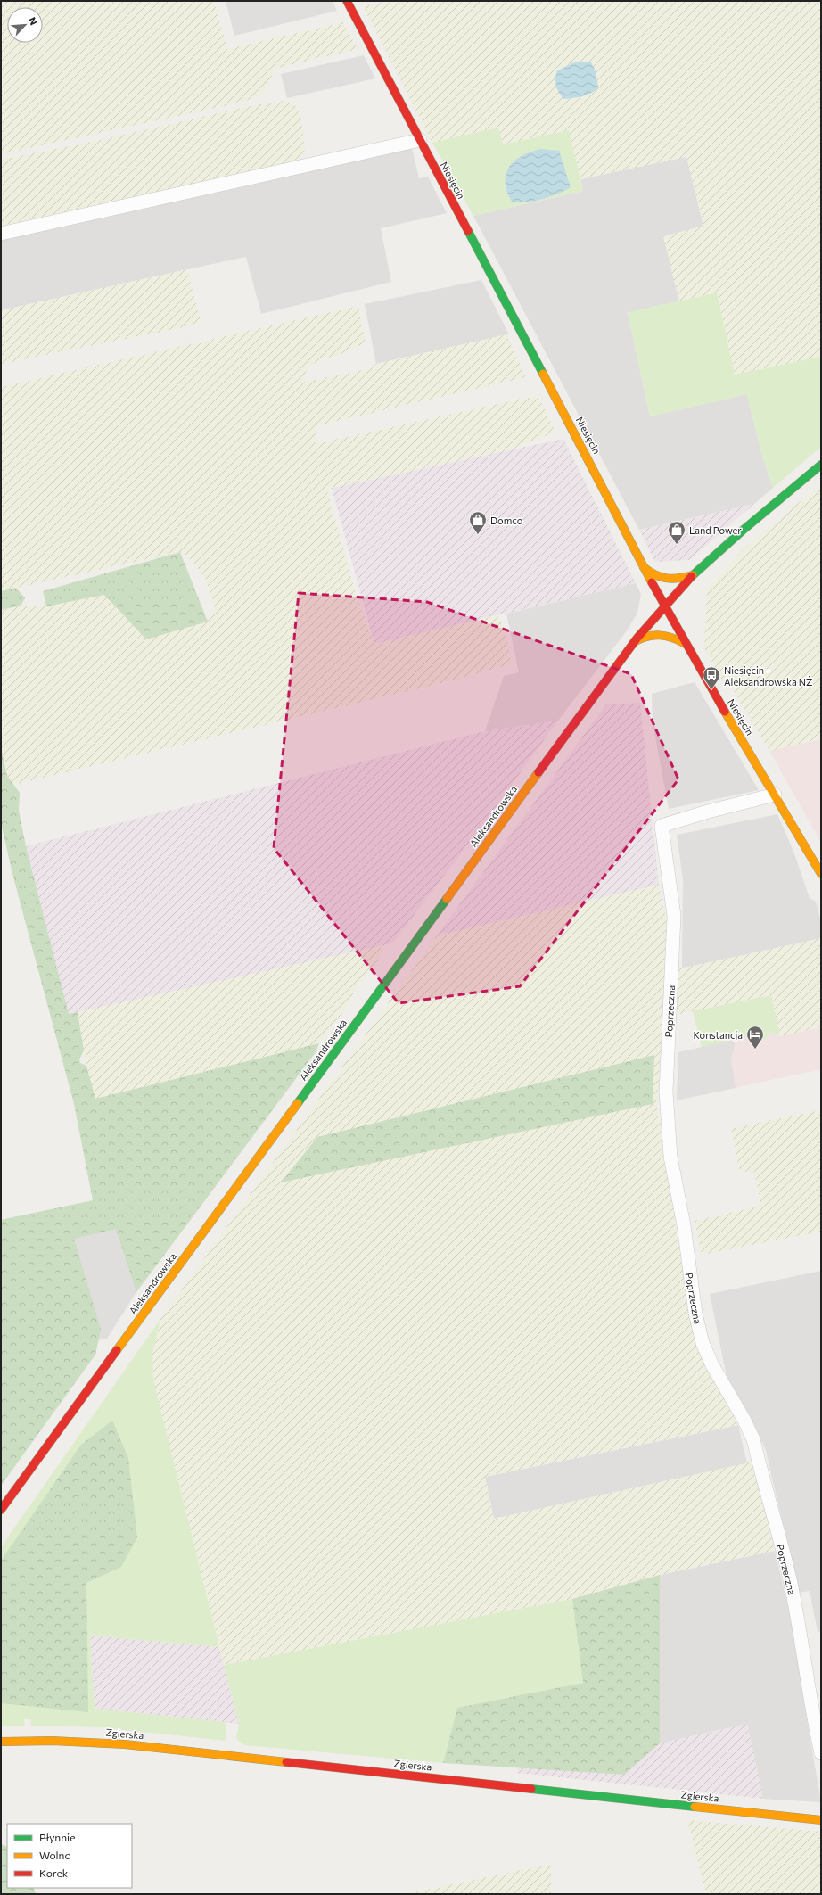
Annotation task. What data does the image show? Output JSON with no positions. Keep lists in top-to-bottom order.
{
  "streets": {
    "main road": ["Niesięcin", "Aleksandrowska", "Zgierska"],
    "street": ["Poprzeczna"]
  },
  "crossings": [
    ["Niesięcin", "Aleksandrowska"],
    ["Niesięcin", "Poprzeczna"]
  ],
  "places": {
    "shop": ["Domco", "Land Power"],
    "bus stop": ["Niesięcin - Aleksandrowska NŻ"],
    "hotel": ["Konstancja"]
  },
  "legend": ["Płynnie", "Wolno", "Korek"],
  "north": "top right"
}
